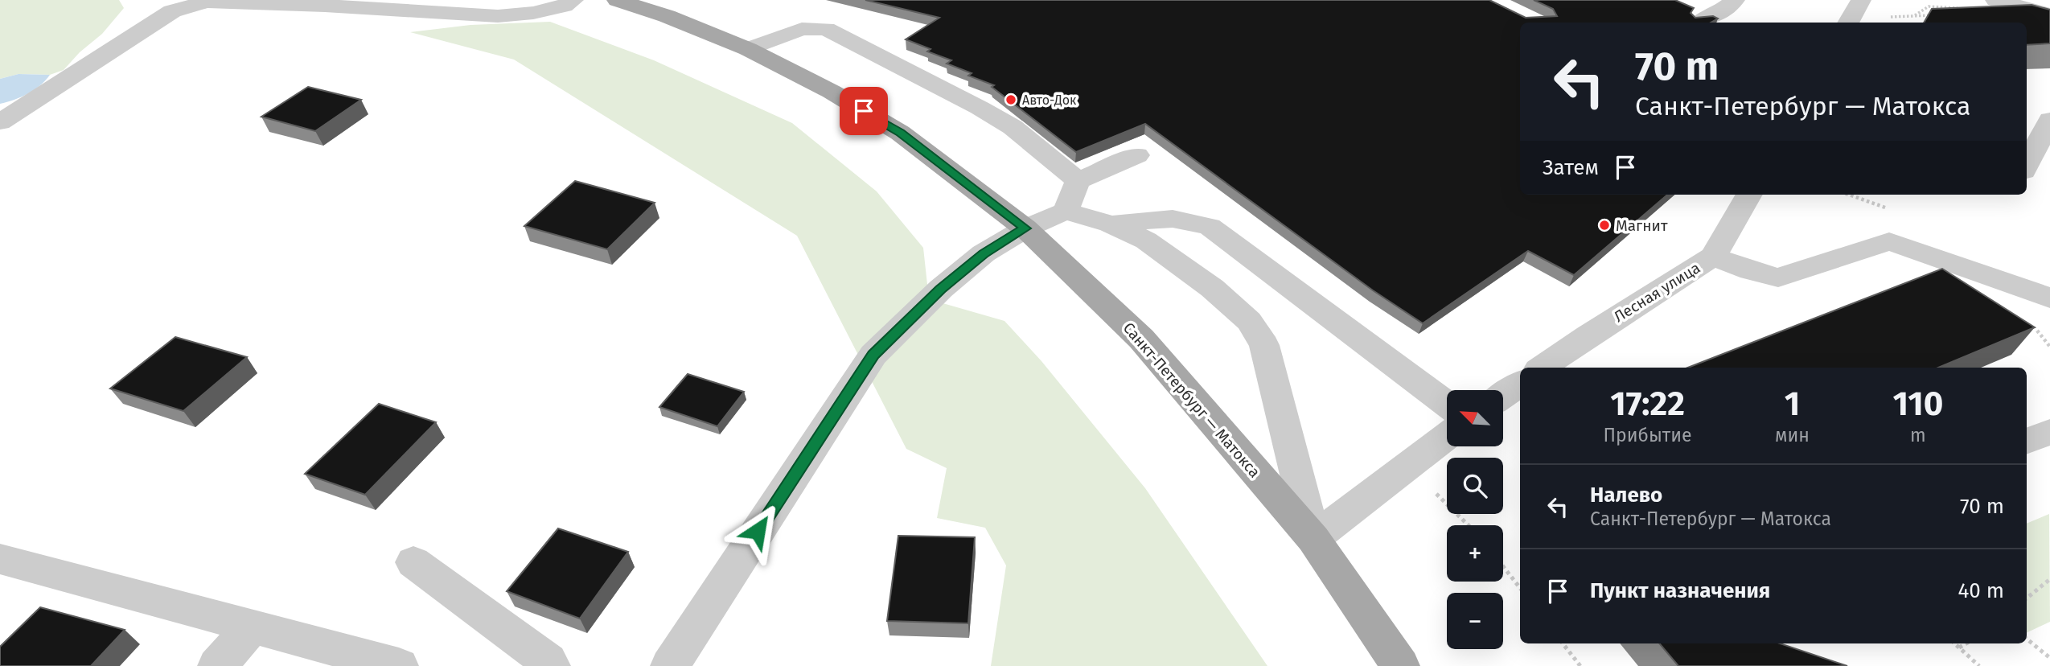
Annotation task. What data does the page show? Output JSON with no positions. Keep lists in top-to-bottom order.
{
  "streets": {
    "main road": ["Санкт-Петербург — Матокса"],
    "street": ["Лесная улица"]
  },
  "places": ["Авто-Док", "Магнит"],
  "north": "top left",
  "page": {
    "turn": ["70 m", "Санкт-Петербург — Матокса"],
    "then": "Затем",
    "eta": [
      "17:22",
      "Прибытие",
      "1",
      "мин",
      "110",
      "m"
    ],
    "map_buttons": ["+", "−"],
    "list": [
      {
        "name": "Налево",
        "note": "Санкт-Петербург — Матокса",
        "value": "70 m"
      },
      {
        "name": "Пункт назначения",
        "value": "40 m"
      }
    ]
  }
}
